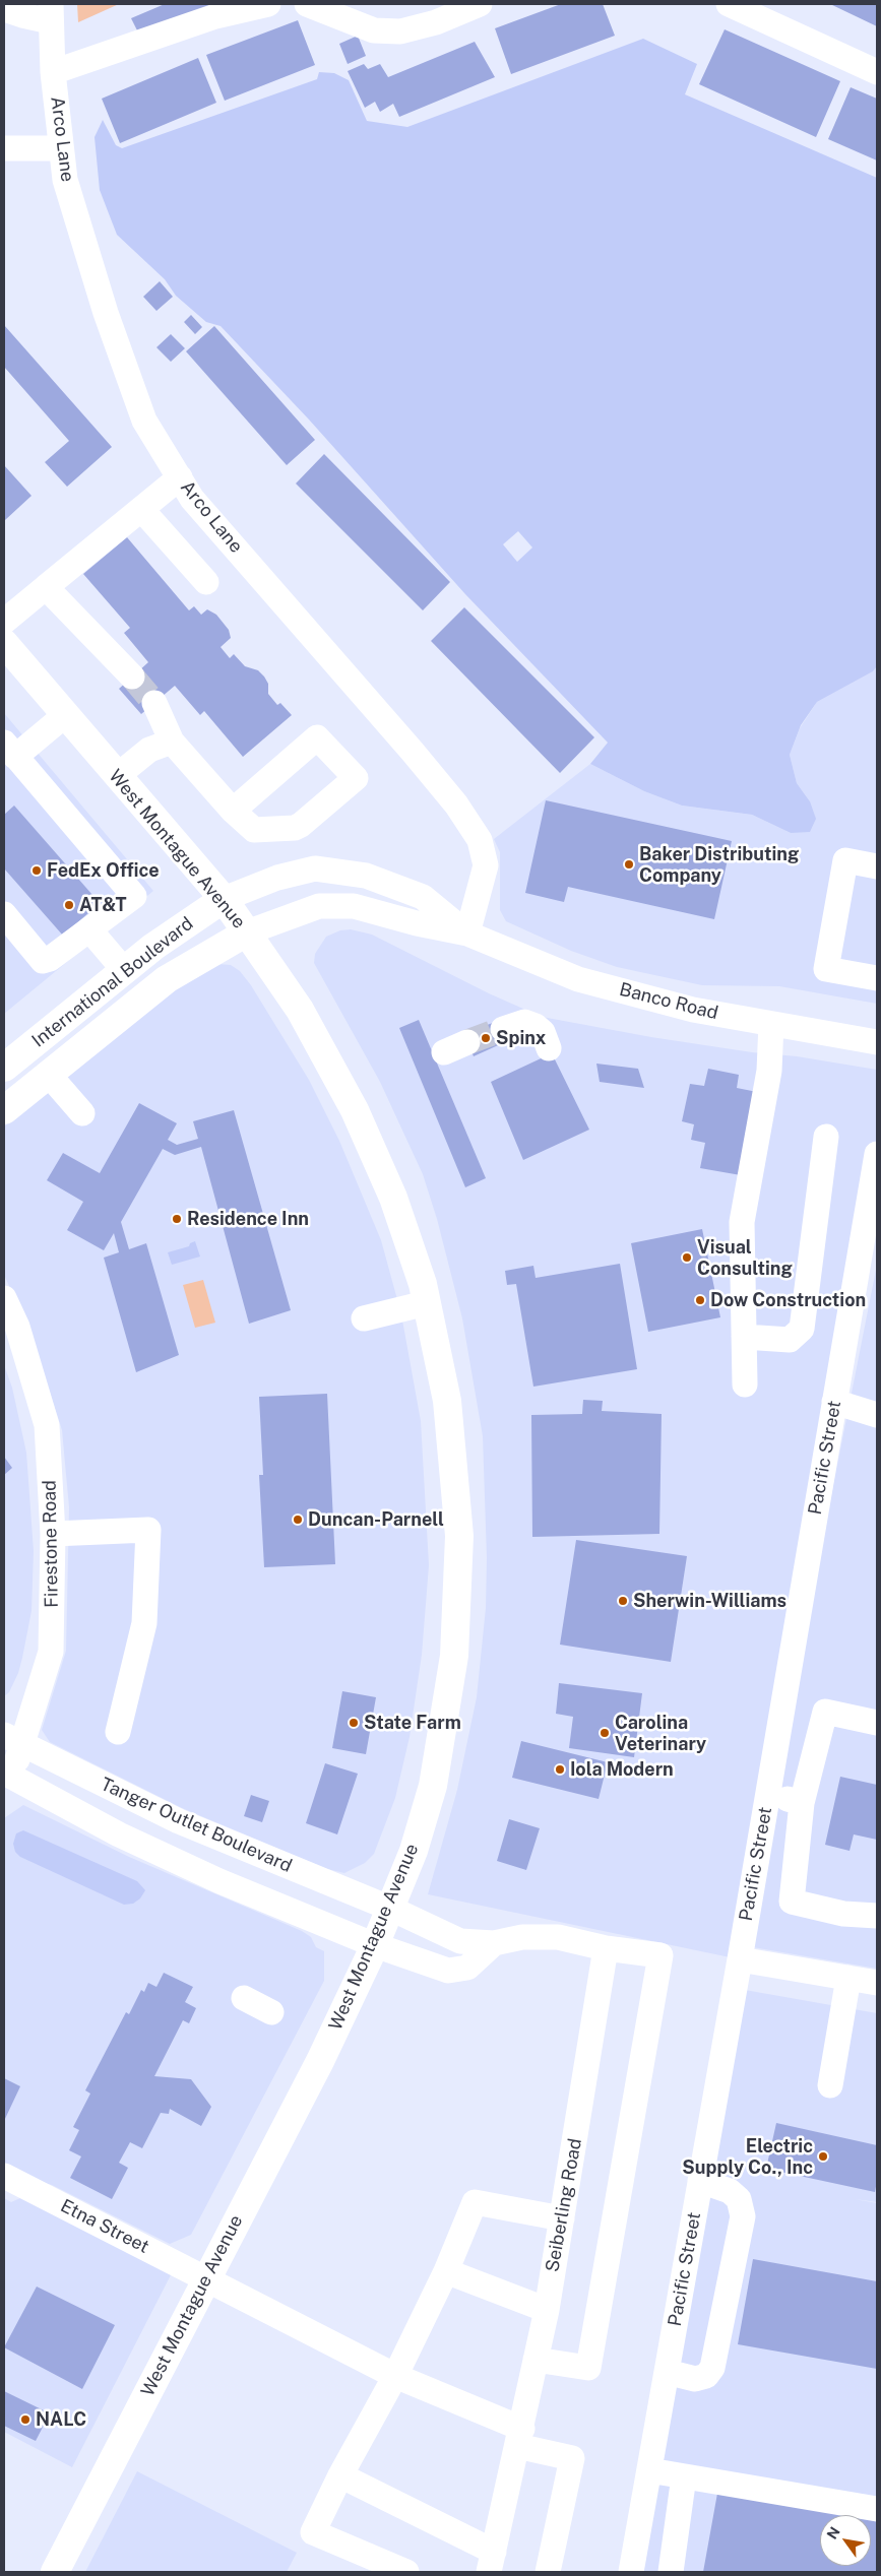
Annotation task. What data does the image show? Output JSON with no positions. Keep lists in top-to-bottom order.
{
  "streets": {
    "main road": ["West Montague Avenue", "International Boulevard"],
    "street": [
      "Arco Lane",
      "Banco Road",
      "Pacific Street",
      "Firestone Road",
      "Tanger Outlet Boulevard",
      "Seiberling Road",
      "Etna Street"
    ]
  },
  "crossings": [
    ["Arco Lane", "Banco Road"],
    ["West Montague Avenue", "International Boulevard"],
    ["West Montague Avenue", "Banco Road"],
    ["West Montague Avenue", "Tanger Outlet Boulevard"],
    ["West Montague Avenue", "Etna Street"],
    ["International Boulevard", "Banco Road"],
    ["Firestone Road", "Tanger Outlet Boulevard"],
    ["Seiberling Road", "Etna Street"]
  ],
  "places": [
    "Baker Distributing Company",
    "FedEx Office",
    "AT&T",
    "Spinx",
    "Residence Inn",
    "Visual Consulting",
    "Dow Construction",
    "Duncan-Parnell",
    "Sherwin-Williams",
    "State Farm",
    "Carolina Veterinary",
    "Iola Modern",
    "Electric Supply Co., Inc",
    "NALC"
  ],
  "north": "top left"
}
